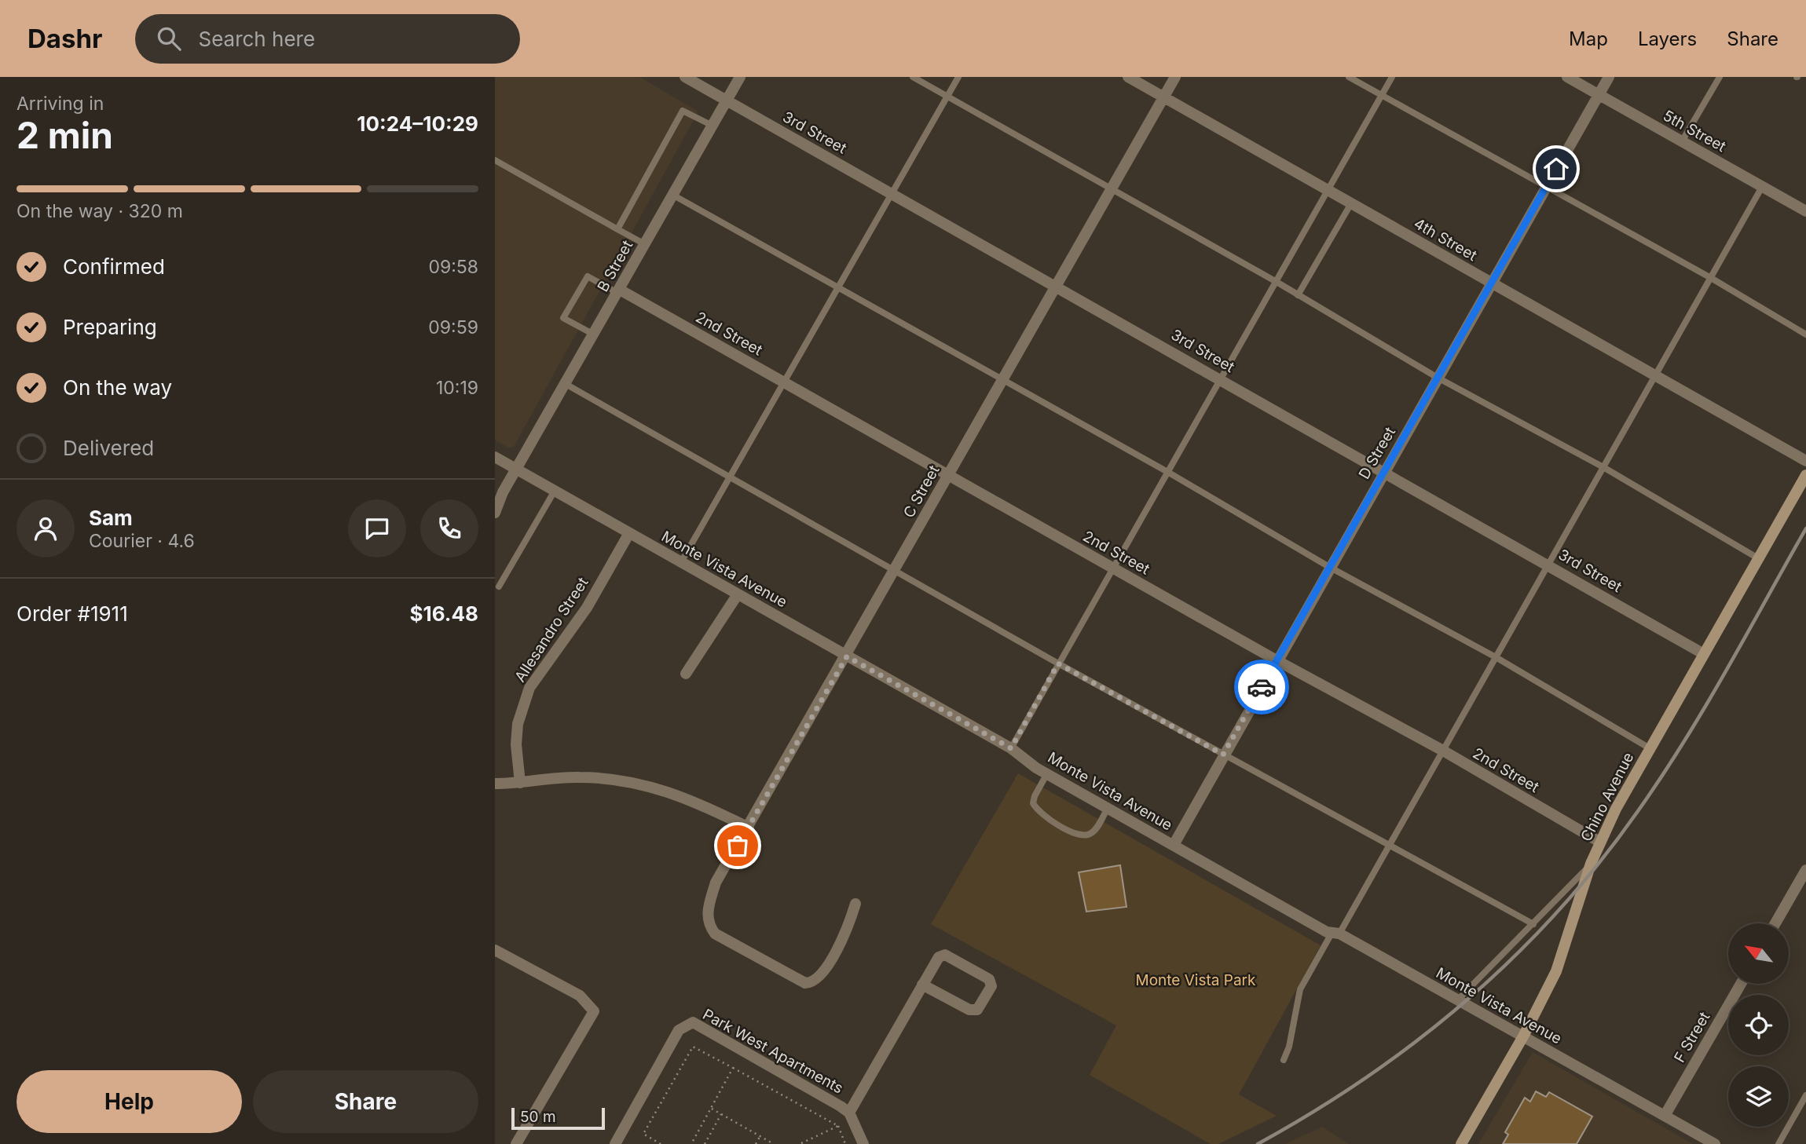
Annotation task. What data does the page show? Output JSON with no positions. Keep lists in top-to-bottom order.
{
  "streets": {
    "main road": ["Chino Avenue"],
    "street": [
      "5th Street",
      "3rd Street",
      "4th Street",
      "B Street",
      "2nd Street",
      "D Street",
      "C Street",
      "Monte Vista Avenue",
      "Allesandro Street",
      "F Street",
      "Park West Apartments"
    ]
  },
  "crossings": [
    ["5th Street", "D Street"],
    ["3rd Street", "B Street"],
    ["3rd Street", "D Street"],
    ["3rd Street", "C Street"],
    ["3rd Street", "Chino Avenue"],
    ["4th Street", "D Street"],
    ["4th Street", "C Street"],
    ["B Street", "2nd Street"],
    ["B Street", "Monte Vista Avenue"],
    ["2nd Street", "D Street"],
    ["2nd Street", "C Street"],
    ["2nd Street", "Chino Avenue"],
    ["D Street", "Monte Vista Avenue"],
    ["C Street", "Monte Vista Avenue"],
    ["Monte Vista Avenue", "Allesandro Street"],
    ["Monte Vista Avenue", "Chino Avenue"],
    ["Monte Vista Avenue", "F Street"]
  ],
  "parks": ["Monte Vista Park"],
  "scale_bar": "50 m",
  "north": "top left",
  "page": {
    "header": "Dashr",
    "search": "Search here",
    "nav": ["Map", "Layers", "Share"],
    "heading": ["2 min", "Arriving in", "10:24–10:29"],
    "panel": [
      "Sam",
      "Courier · 4.6",
      "Order #1911",
      "$16.48"
    ],
    "bar": "On the way · 320 m",
    "list": [
      ["Confirmed", "09:58"],
      ["Preparing", "09:59"],
      ["On the way", "10:19"],
      "Delivered"
    ],
    "buttons": ["Help", "Share"],
    "scale": "50 m"
  }
}
